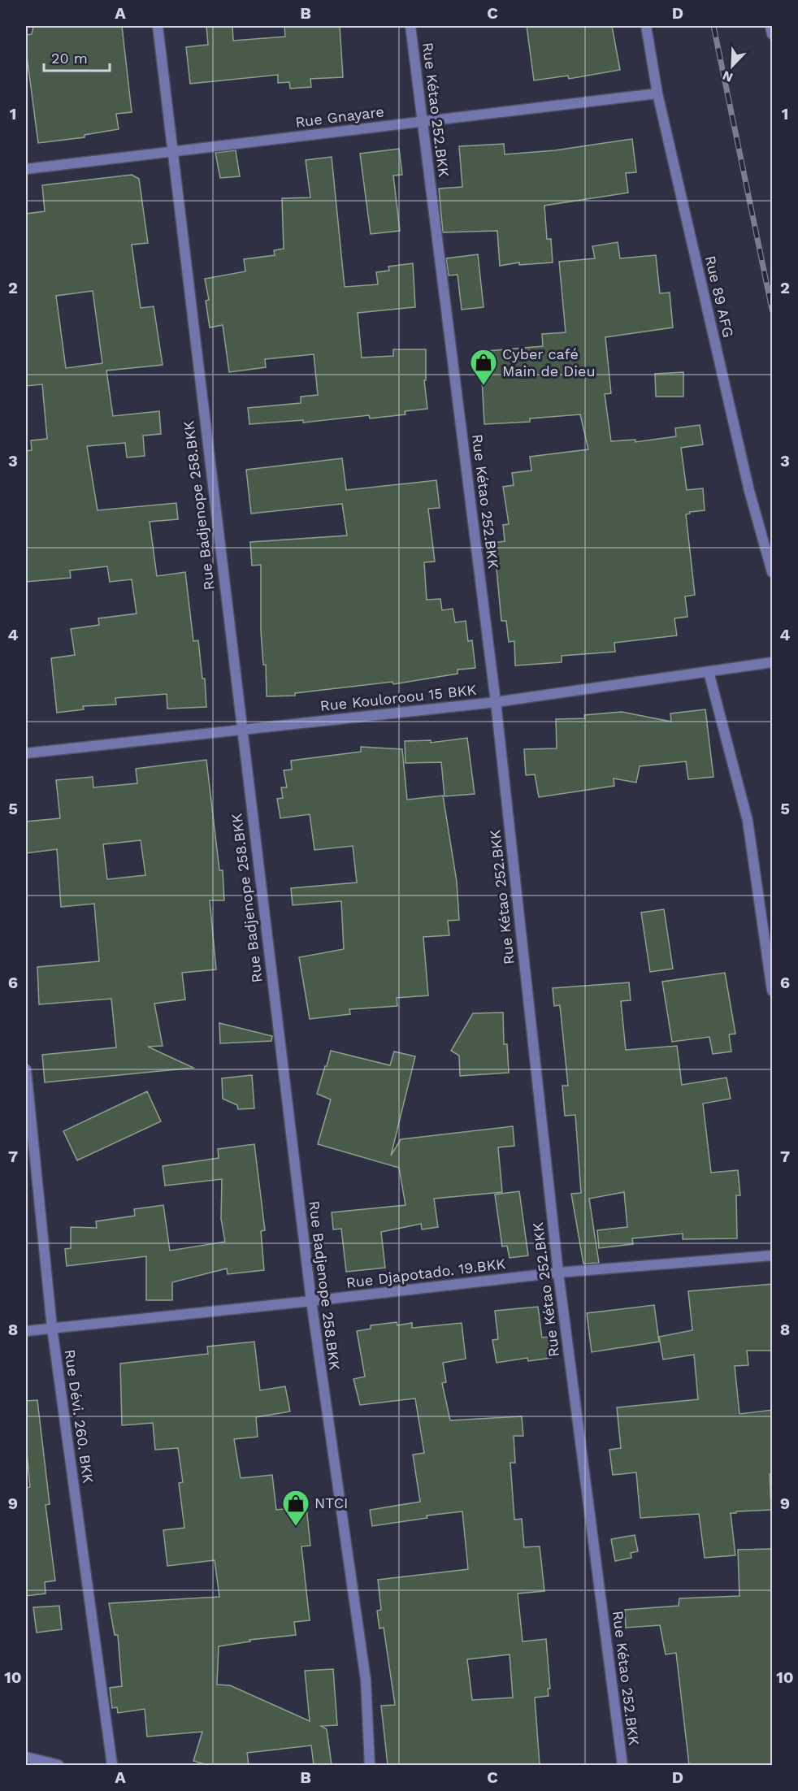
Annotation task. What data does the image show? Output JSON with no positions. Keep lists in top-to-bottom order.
{
  "streets": {
    "street": [
      "Rue Kétao 252.BKK",
      "Rue Gnayare",
      "Rue 89 AFG",
      "Rue Badjenope 258.BKK",
      "Rue Kouloroou 15 BKK",
      "Rue Djapotado. 19.BKK",
      "Rue Dévi. 260. BKK"
    ]
  },
  "crossings": [
    ["Rue Kétao 252.BKK", "Rue Gnayare"],
    ["Rue Kétao 252.BKK", "Rue Kouloroou 15 BKK"],
    ["Rue Kétao 252.BKK", "Rue Djapotado. 19.BKK"],
    ["Rue Gnayare", "Rue 89 AFG"],
    ["Rue Gnayare", "Rue Badjenope 258.BKK"],
    ["Rue Badjenope 258.BKK", "Rue Kouloroou 15 BKK"],
    ["Rue Badjenope 258.BKK", "Rue Djapotado. 19.BKK"],
    ["Rue Djapotado. 19.BKK", "Rue Dévi. 260. BKK"]
  ],
  "places": {
    "shop": ["Cyber café Main de Dieu", "NTCI"]
  },
  "scale_bar": "20 m",
  "north": "bottom left",
  "grid": {
    "columns": [
      "A",
      "B",
      "C",
      "D"
    ],
    "rows": [
      "1",
      "2",
      "3",
      "4",
      "5",
      "6",
      "7",
      "8",
      "9",
      "10"
    ]
  }
}
